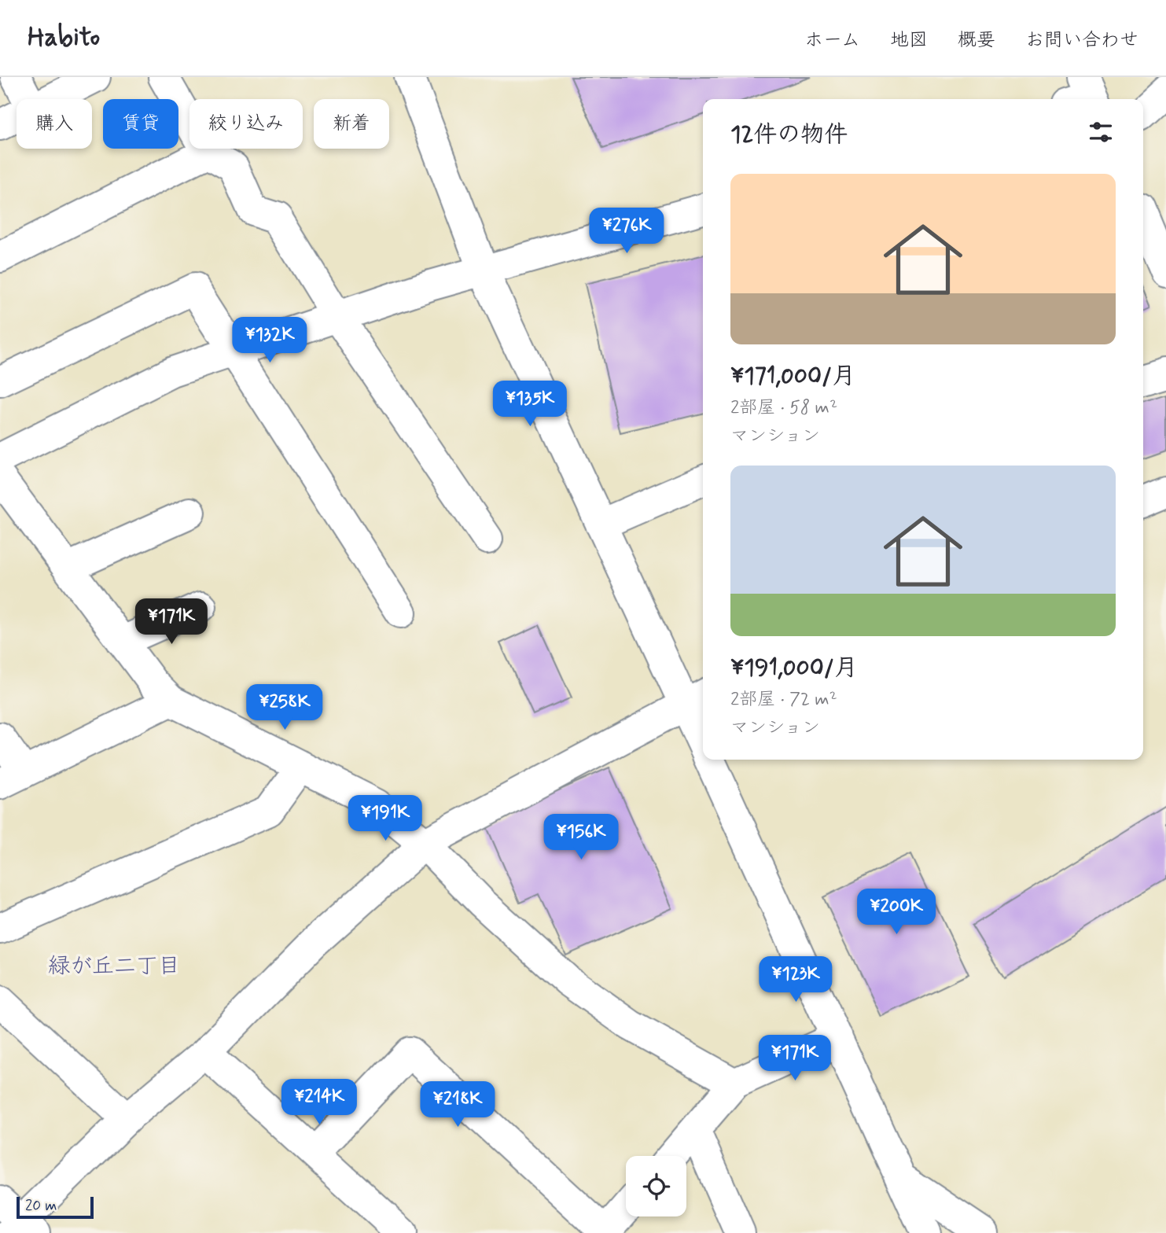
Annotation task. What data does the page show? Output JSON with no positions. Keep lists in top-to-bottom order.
{
  "districts": ["緑が丘二丁目"],
  "scale_bar": "20 m",
  "page": {
    "header": "Habito",
    "nav": [
      "ホーム",
      "地図",
      "概要",
      "お問い合わせ"
    ],
    "chip": [
      "購入",
      "賃貸",
      "絞り込み",
      "新着"
    ],
    "heading": "12件の物件",
    "list": [
      {
        "name": "¥171,000/月",
        "note": "2部屋 · 58 m² · マンション"
      },
      {
        "name": "¥191,000/月",
        "note": "2部屋 · 72 m² · マンション"
      }
    ],
    "price": [
      "¥276K",
      "¥132K",
      "¥135K",
      "¥171K",
      "¥258K",
      "¥191K",
      "¥156K",
      "¥200K",
      "¥123K",
      "¥171K",
      "¥214K",
      "¥218K"
    ],
    "scale": "20 m"
  }
}
